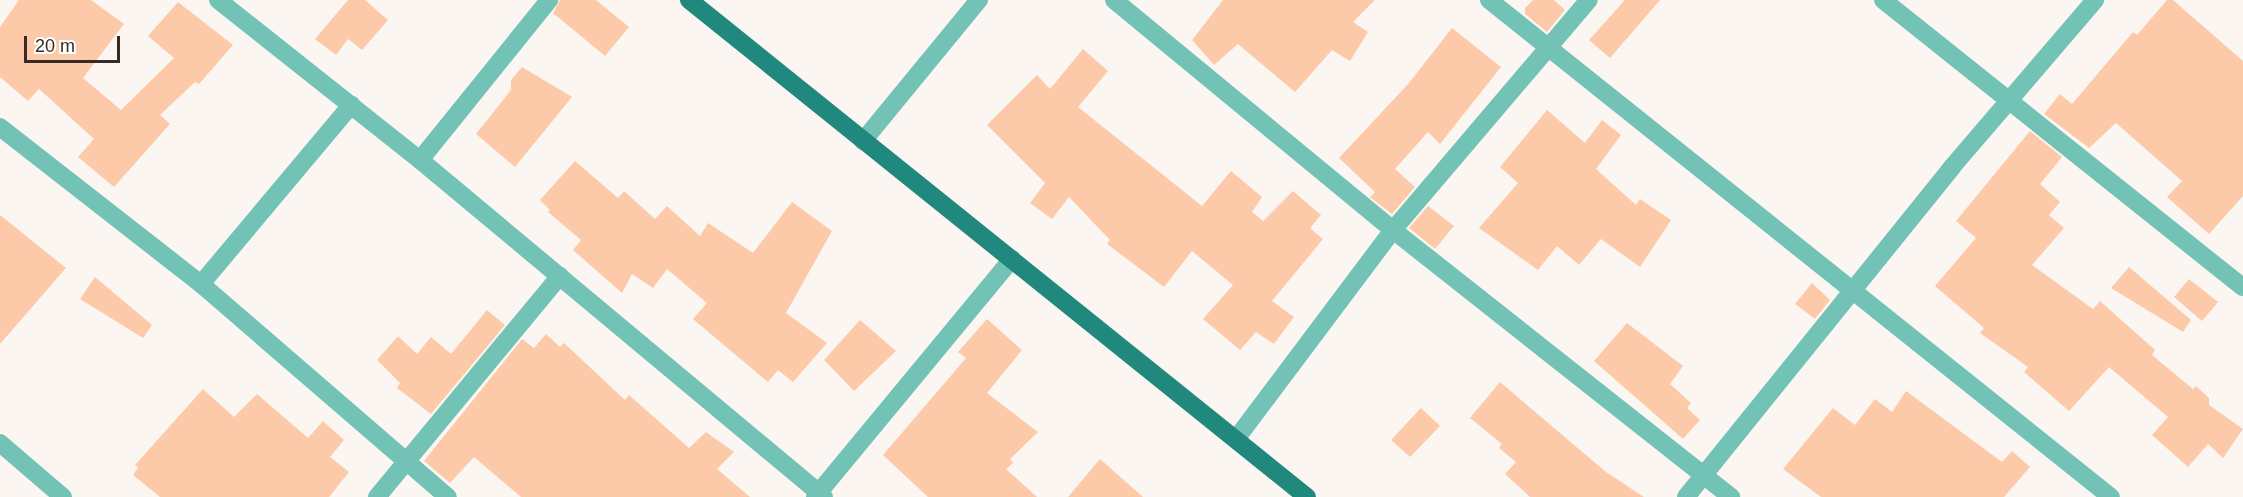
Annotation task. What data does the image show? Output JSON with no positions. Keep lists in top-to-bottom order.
{
  "scale_bar": "20 m"
}
